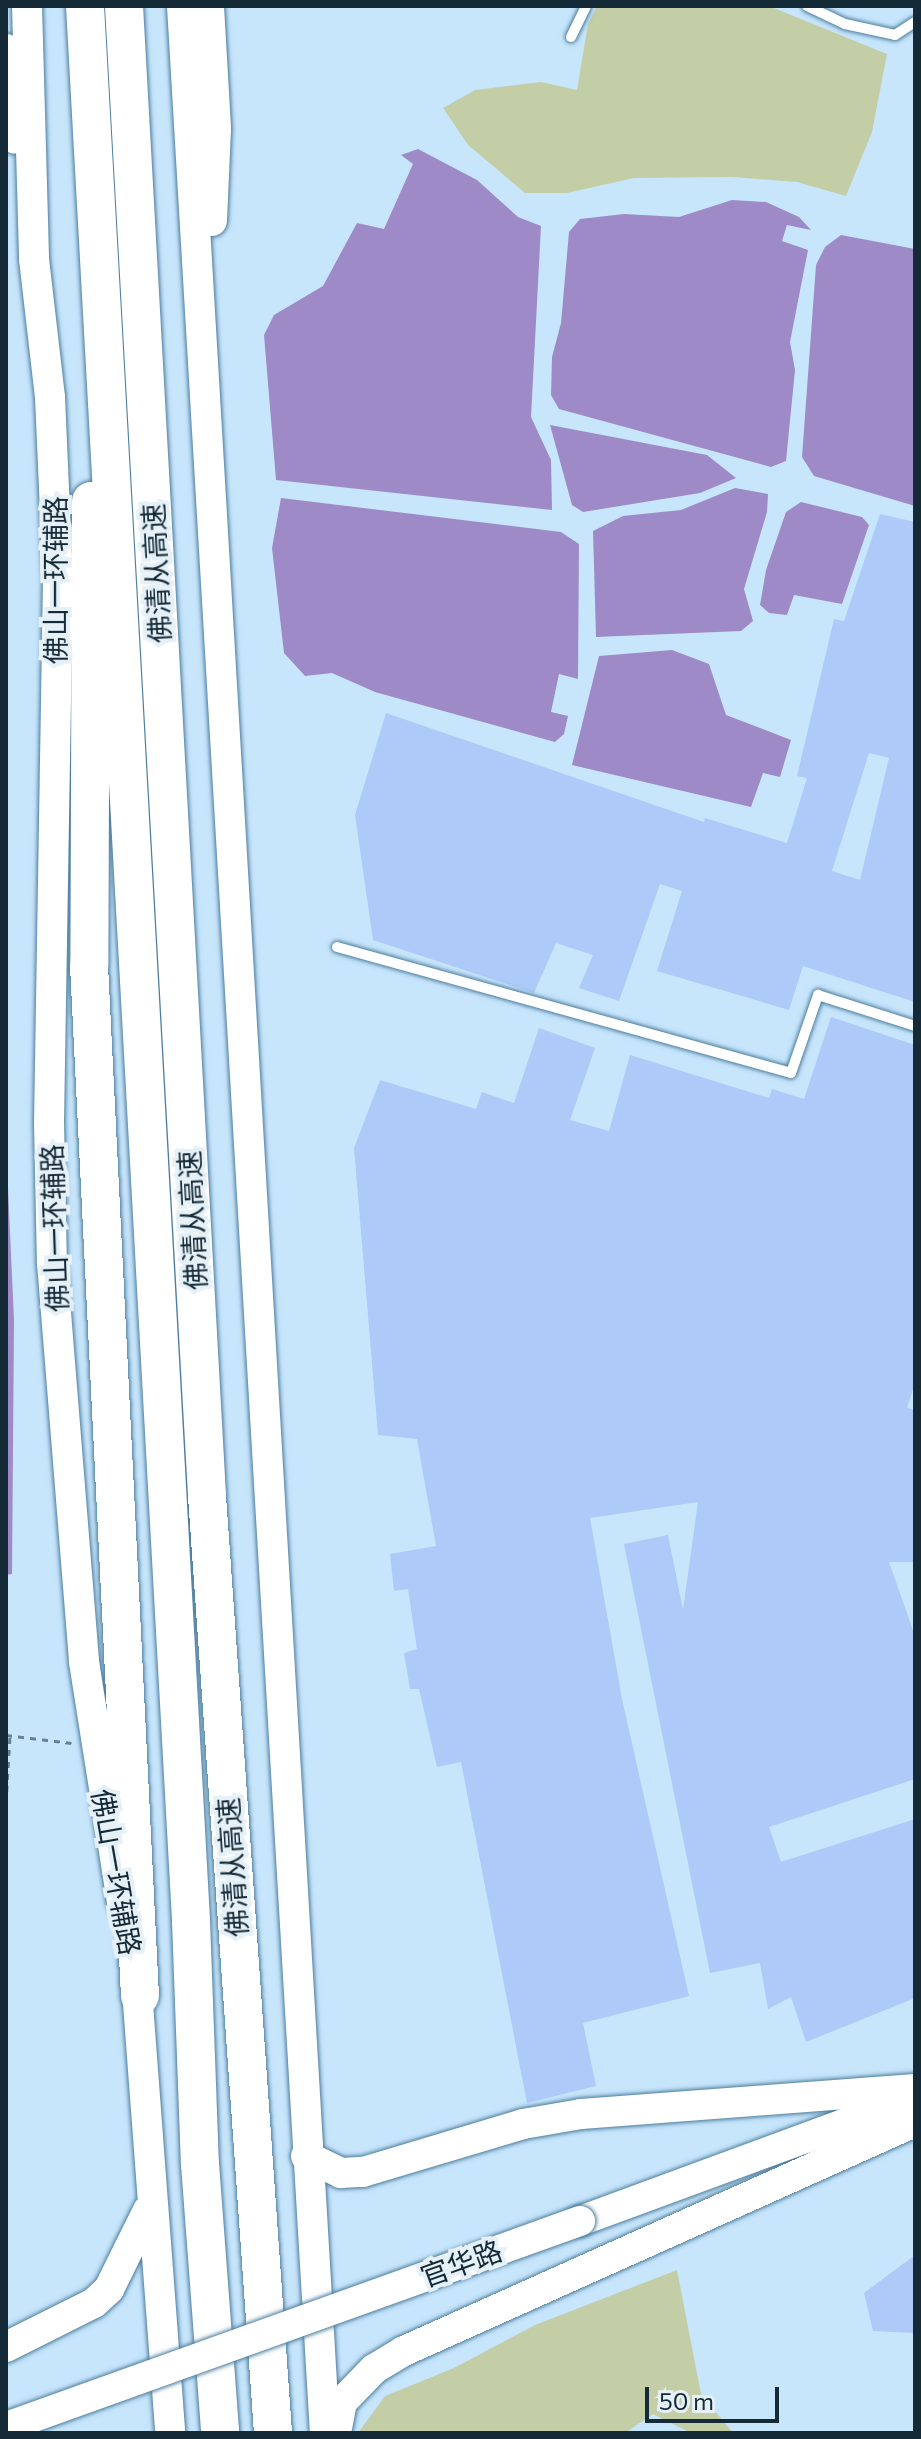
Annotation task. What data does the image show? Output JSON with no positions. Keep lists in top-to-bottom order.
{
  "streets": {
    "highway": ["佛清从高速"],
    "main road": ["佛山一环辅路", "官华路"]
  },
  "scale_bar": "50 m"
}
